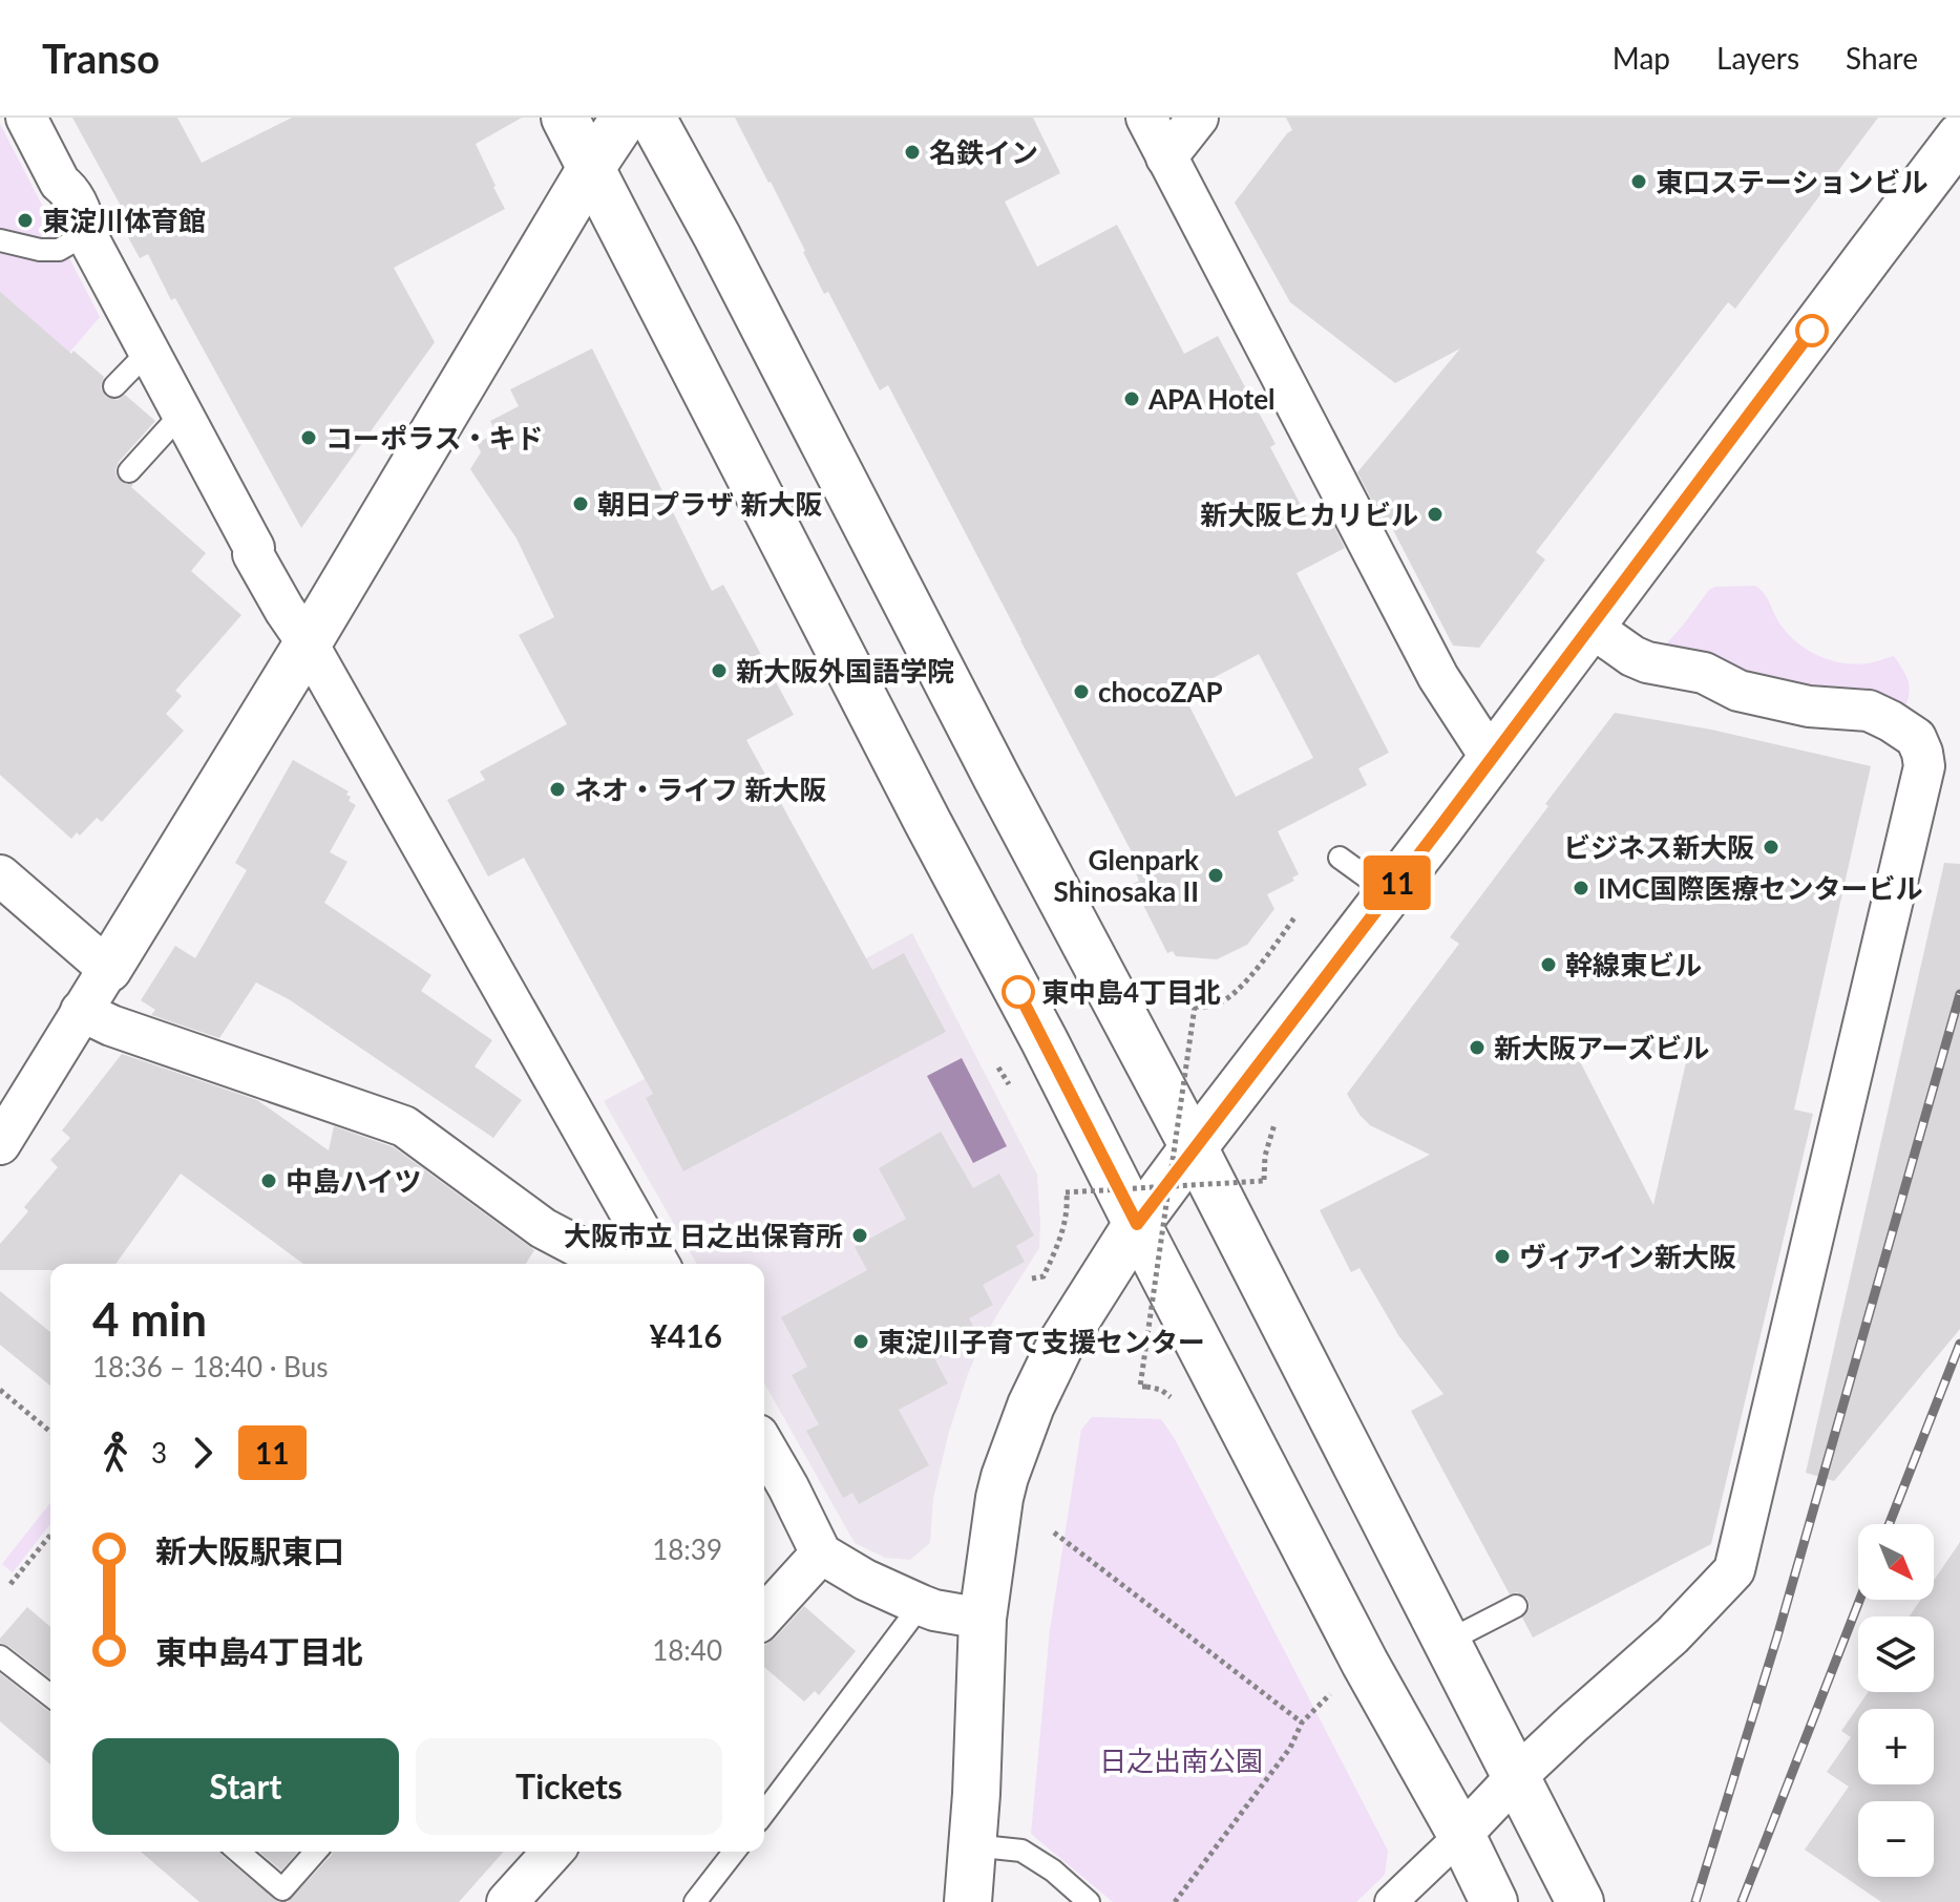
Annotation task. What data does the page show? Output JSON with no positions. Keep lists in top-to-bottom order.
{
  "parks": ["日之出南公園"],
  "places": [
    "名鉄イン",
    "東口ステーションビル",
    "東淀川体育館",
    "APA Hotel",
    "コーポラス・キド",
    "朝日プラザ 新大阪",
    "新大阪ヒカリビル",
    "新大阪外国語学院",
    "chocoZAP",
    "ネオ・ライフ 新大阪",
    "ビジネス新大阪",
    "Glenpark Shinosaka II",
    "IMC国際医療センタービル",
    "幹線東ビル",
    "東中島4丁目北",
    "新大阪アーズビル",
    "中島ハイツ",
    "大阪市立 日之出保育所",
    "ヴィアイン新大阪",
    "東淀川子育て支援センター"
  ],
  "lines": ["bus line 11"],
  "north": "bottom right",
  "page": {
    "header": "Transo",
    "nav": ["Map", "Layers", "Share"],
    "on_map": "11",
    "heading": ["4 min", "18:36 – 18:40 · Bus", "¥416"],
    "legs": ["3", "11"],
    "list": [
      {
        "name": "新大阪駅東口",
        "value": "18:39"
      },
      {
        "name": "東中島4丁目北",
        "value": "18:40"
      }
    ],
    "map_buttons": ["+", "−"],
    "buttons": ["Start", "Tickets"]
  }
}
